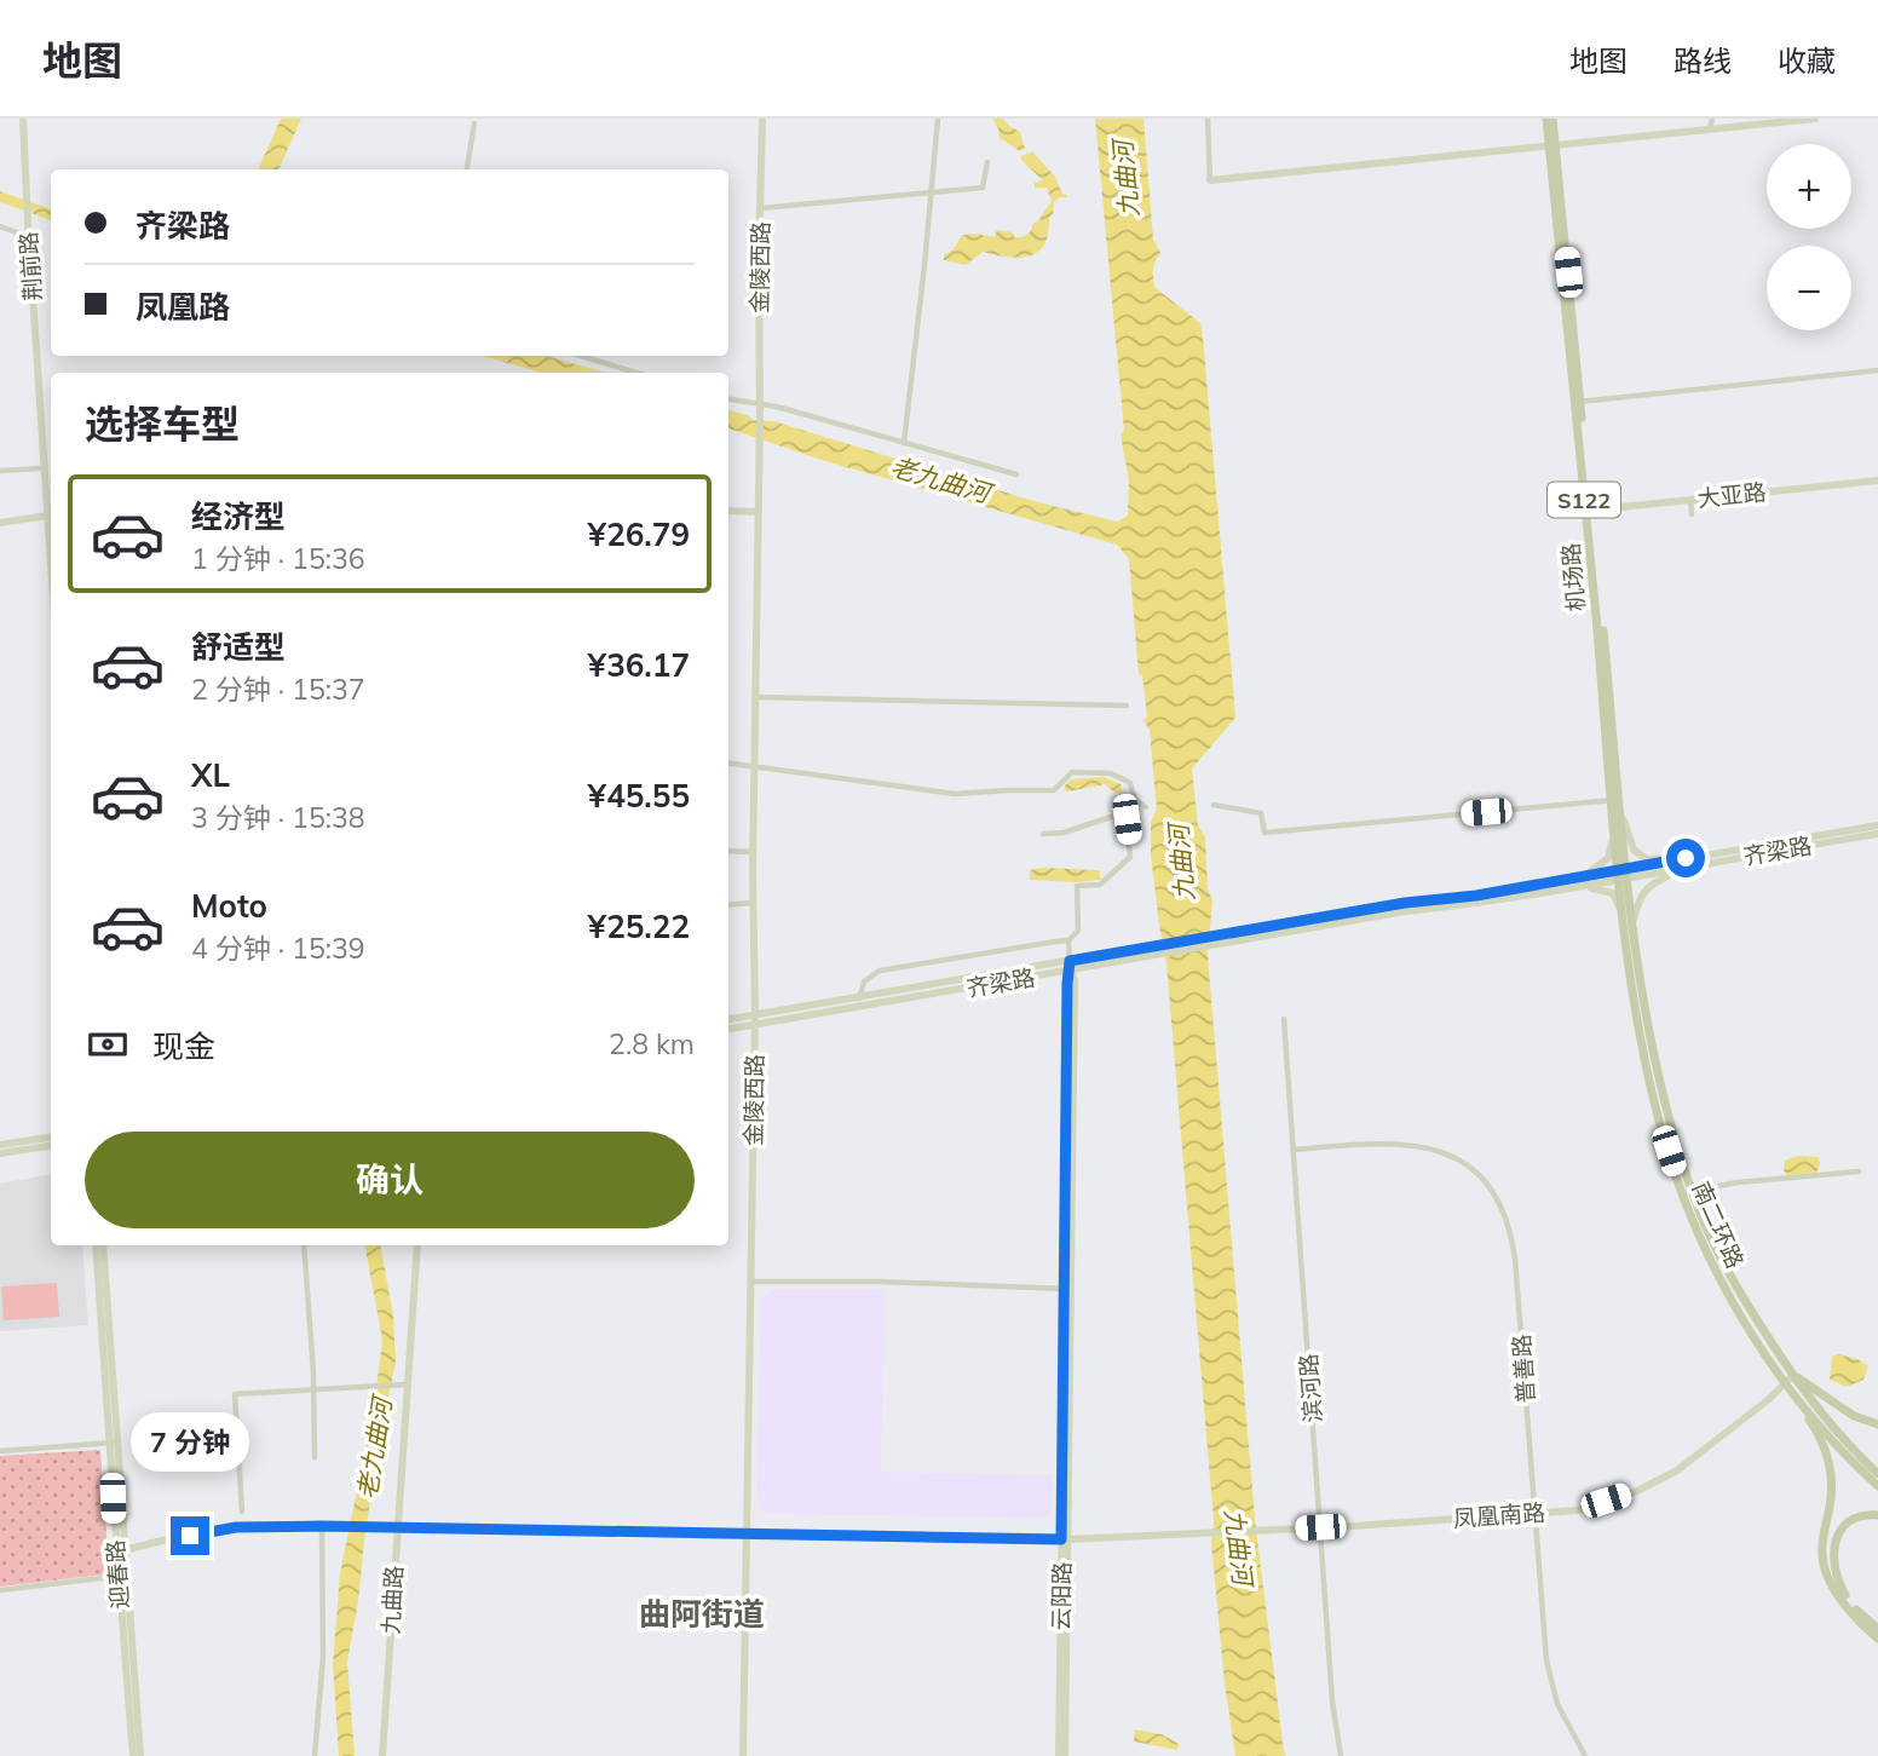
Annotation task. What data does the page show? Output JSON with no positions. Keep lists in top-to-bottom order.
{
  "streets": {
    "main road": ["S122", "机场路", "南二环路"],
    "street": [
      "荆前路",
      "金陵西路",
      "大亚路",
      "齐梁路",
      "普善路",
      "滨河路",
      "凤凰南路",
      "迎春路",
      "云阳路",
      "九曲路"
    ]
  },
  "crossings": [
    ["金陵西路", "齐梁路"],
    ["大亚路", "机场路"],
    ["机场路", "齐梁路"],
    ["机场路", "南二环路"],
    ["齐梁路", "南二环路"],
    ["齐梁路", "云阳路"],
    ["南二环路", "凤凰南路"],
    ["普善路", "滨河路"],
    ["普善路", "凤凰南路"],
    ["滨河路", "凤凰南路"],
    ["凤凰南路", "云阳路"]
  ],
  "districts": ["曲阿街道"],
  "water": ["九曲河", "老九曲河"],
  "page": {
    "header": "地图",
    "nav": ["地图", "路线", "收藏"],
    "map_buttons": ["+", "−"],
    "banner": ["齐梁路", "凤凰路"],
    "heading": "选择车型",
    "list": [
      {
        "name": "经济型",
        "note": "1 分钟 · 15:36",
        "value": "¥26.79"
      },
      {
        "name": "舒适型",
        "note": "2 分钟 · 15:37",
        "value": "¥36.17"
      },
      {
        "name": "XL",
        "note": "3 分钟 · 15:38",
        "value": "¥45.55"
      },
      {
        "name": "Moto",
        "note": "4 分钟 · 15:39",
        "value": "¥25.22"
      }
    ],
    "pay": ["现金", "2.8 km"],
    "buttons": "确认",
    "bubble": "7 分钟"
  }
}
